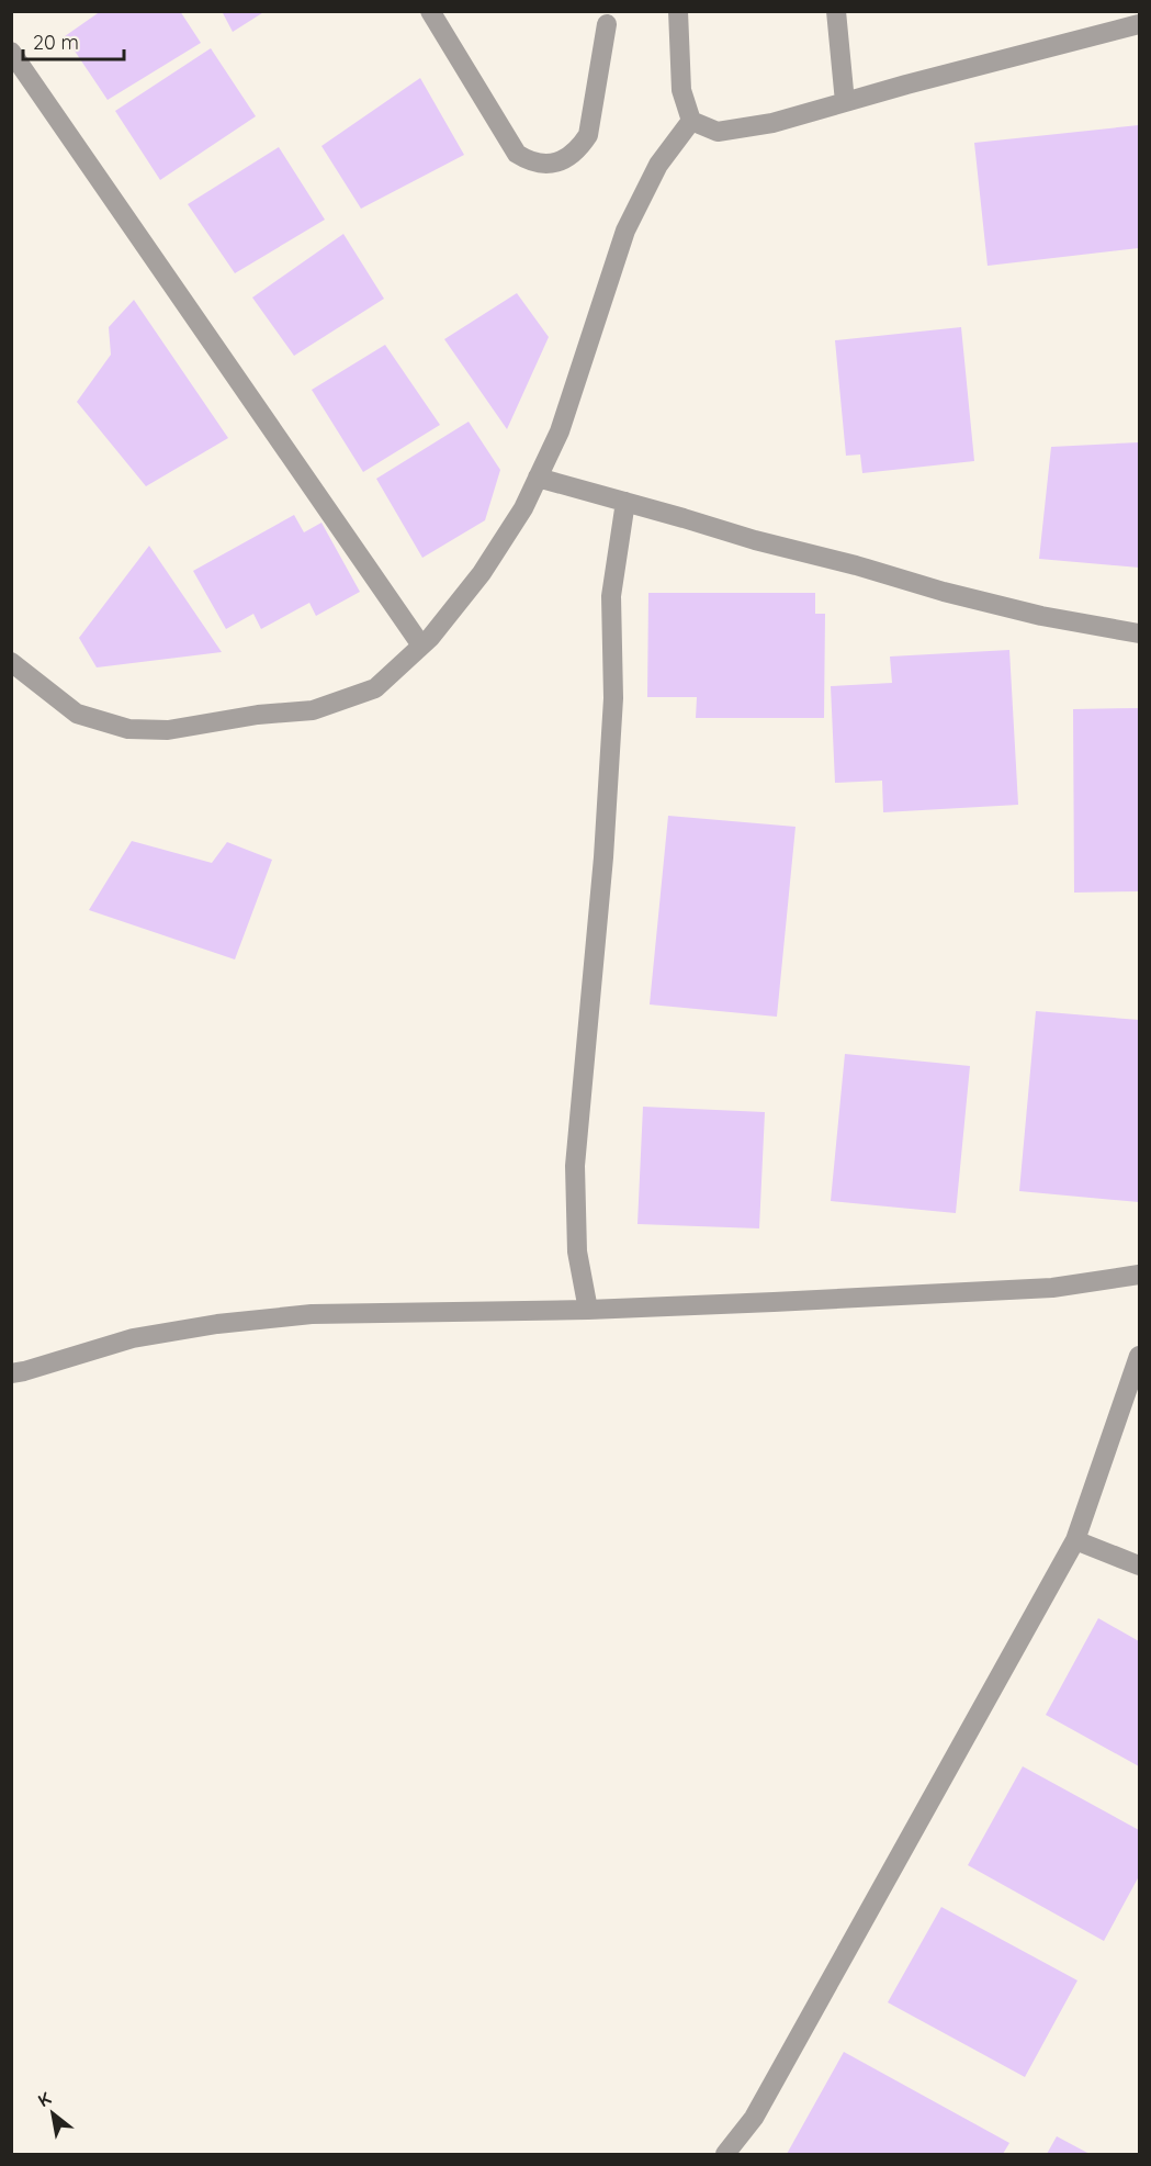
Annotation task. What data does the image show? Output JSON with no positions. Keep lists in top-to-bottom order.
{
  "scale_bar": "20 m",
  "north": "top left"
}
